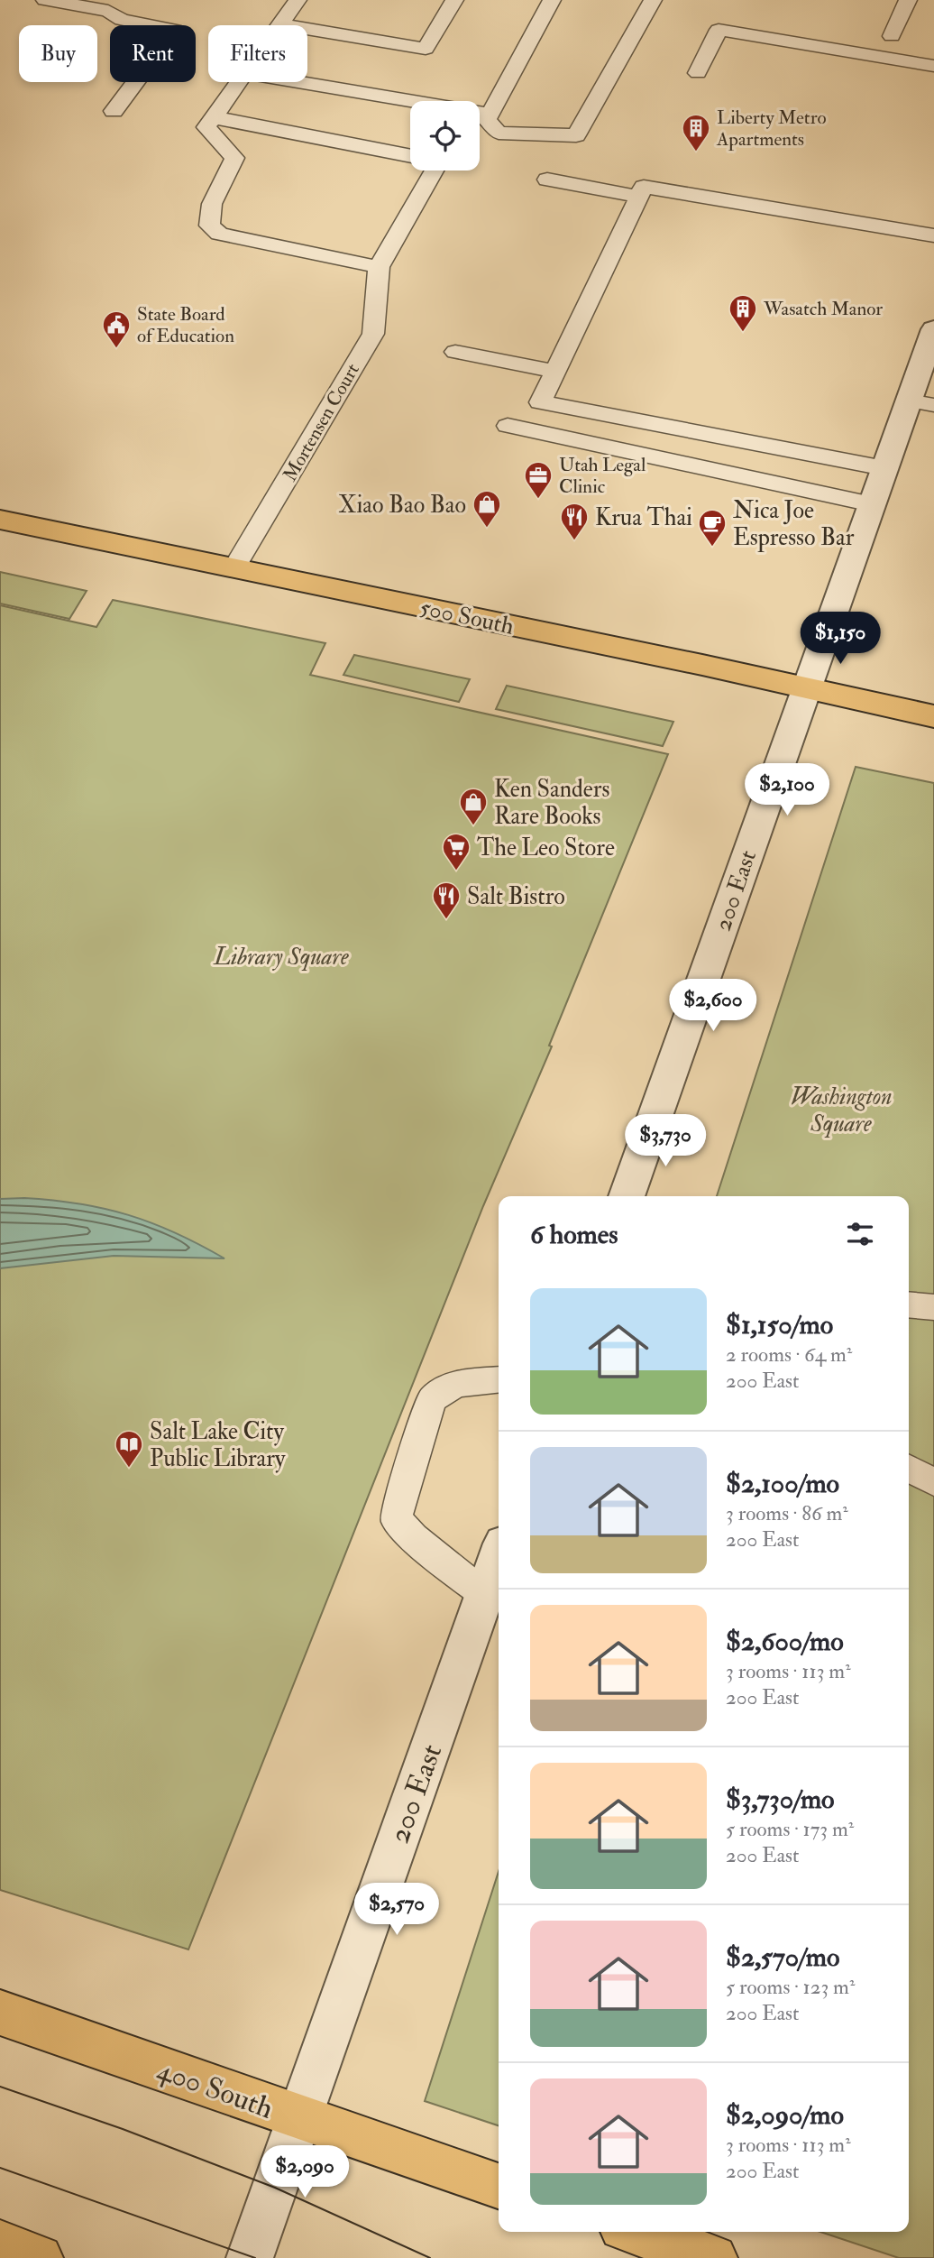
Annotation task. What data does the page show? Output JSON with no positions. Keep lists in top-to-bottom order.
{
  "streets": {
    "main road": ["500 South", "400 South"],
    "street": ["200 East"],
    "lane": ["Mortensen Court"]
  },
  "crossings": [
    ["Mortensen Court", "500 South"],
    ["500 South", "200 East"],
    ["200 East", "400 South"]
  ],
  "parks": ["Library Square", "Washington Square"],
  "places": {
    "building": ["Liberty Metro Apartments", "Wasatch Manor"],
    "public building": ["State Board of Education"],
    "office": ["Utah Legal Clinic"],
    "shop": ["Xiao Bao Bao", "Ken Sanders Rare Books"],
    "restaurant": ["Krua Thai", "Salt Bistro"],
    "cafe": ["Nica Joe Espresso Bar"],
    "supermarket": ["The Leo Store"],
    "library": ["Salt Lake City Public Library"]
  },
  "page": {
    "chip": ["Buy", "Rent", "Filters"],
    "price": [
      "$1,150",
      "$2,100",
      "$2,600",
      "$3,730",
      "$2,570",
      "$2,090"
    ],
    "heading": "6 homes",
    "list": [
      {
        "name": "$1,150/mo",
        "note": "2 rooms · 64 m² · 200 East"
      },
      {
        "name": "$2,100/mo",
        "note": "3 rooms · 86 m² · 200 East"
      },
      {
        "name": "$2,600/mo",
        "note": "3 rooms · 113 m² · 200 East"
      },
      {
        "name": "$3,730/mo",
        "note": "5 rooms · 173 m² · 200 East"
      },
      {
        "name": "$2,570/mo",
        "note": "5 rooms · 123 m² · 200 East"
      },
      {
        "name": "$2,090/mo",
        "note": "3 rooms · 113 m² · 200 East"
      }
    ]
  }
}
